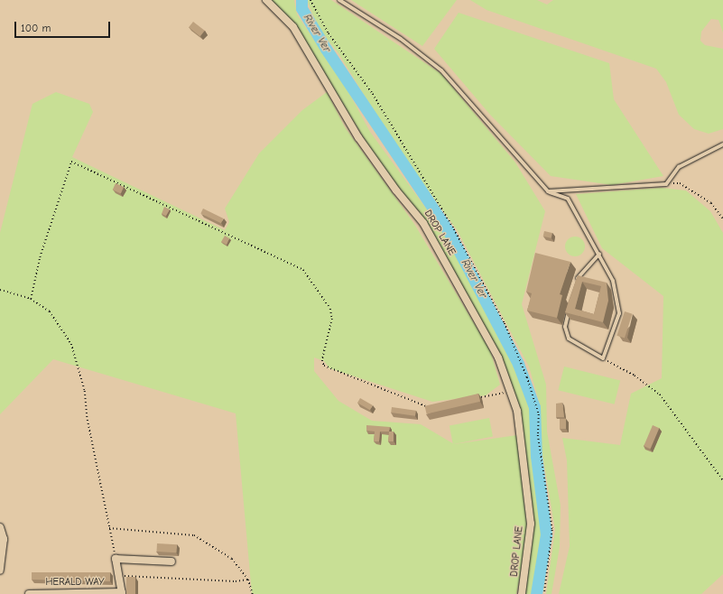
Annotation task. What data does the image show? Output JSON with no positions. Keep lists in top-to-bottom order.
{
  "streets": {
    "street": ["DROP LANE", "HERALD WAY"]
  },
  "water": ["River Ver"],
  "scale_bar": "100 m"
}
